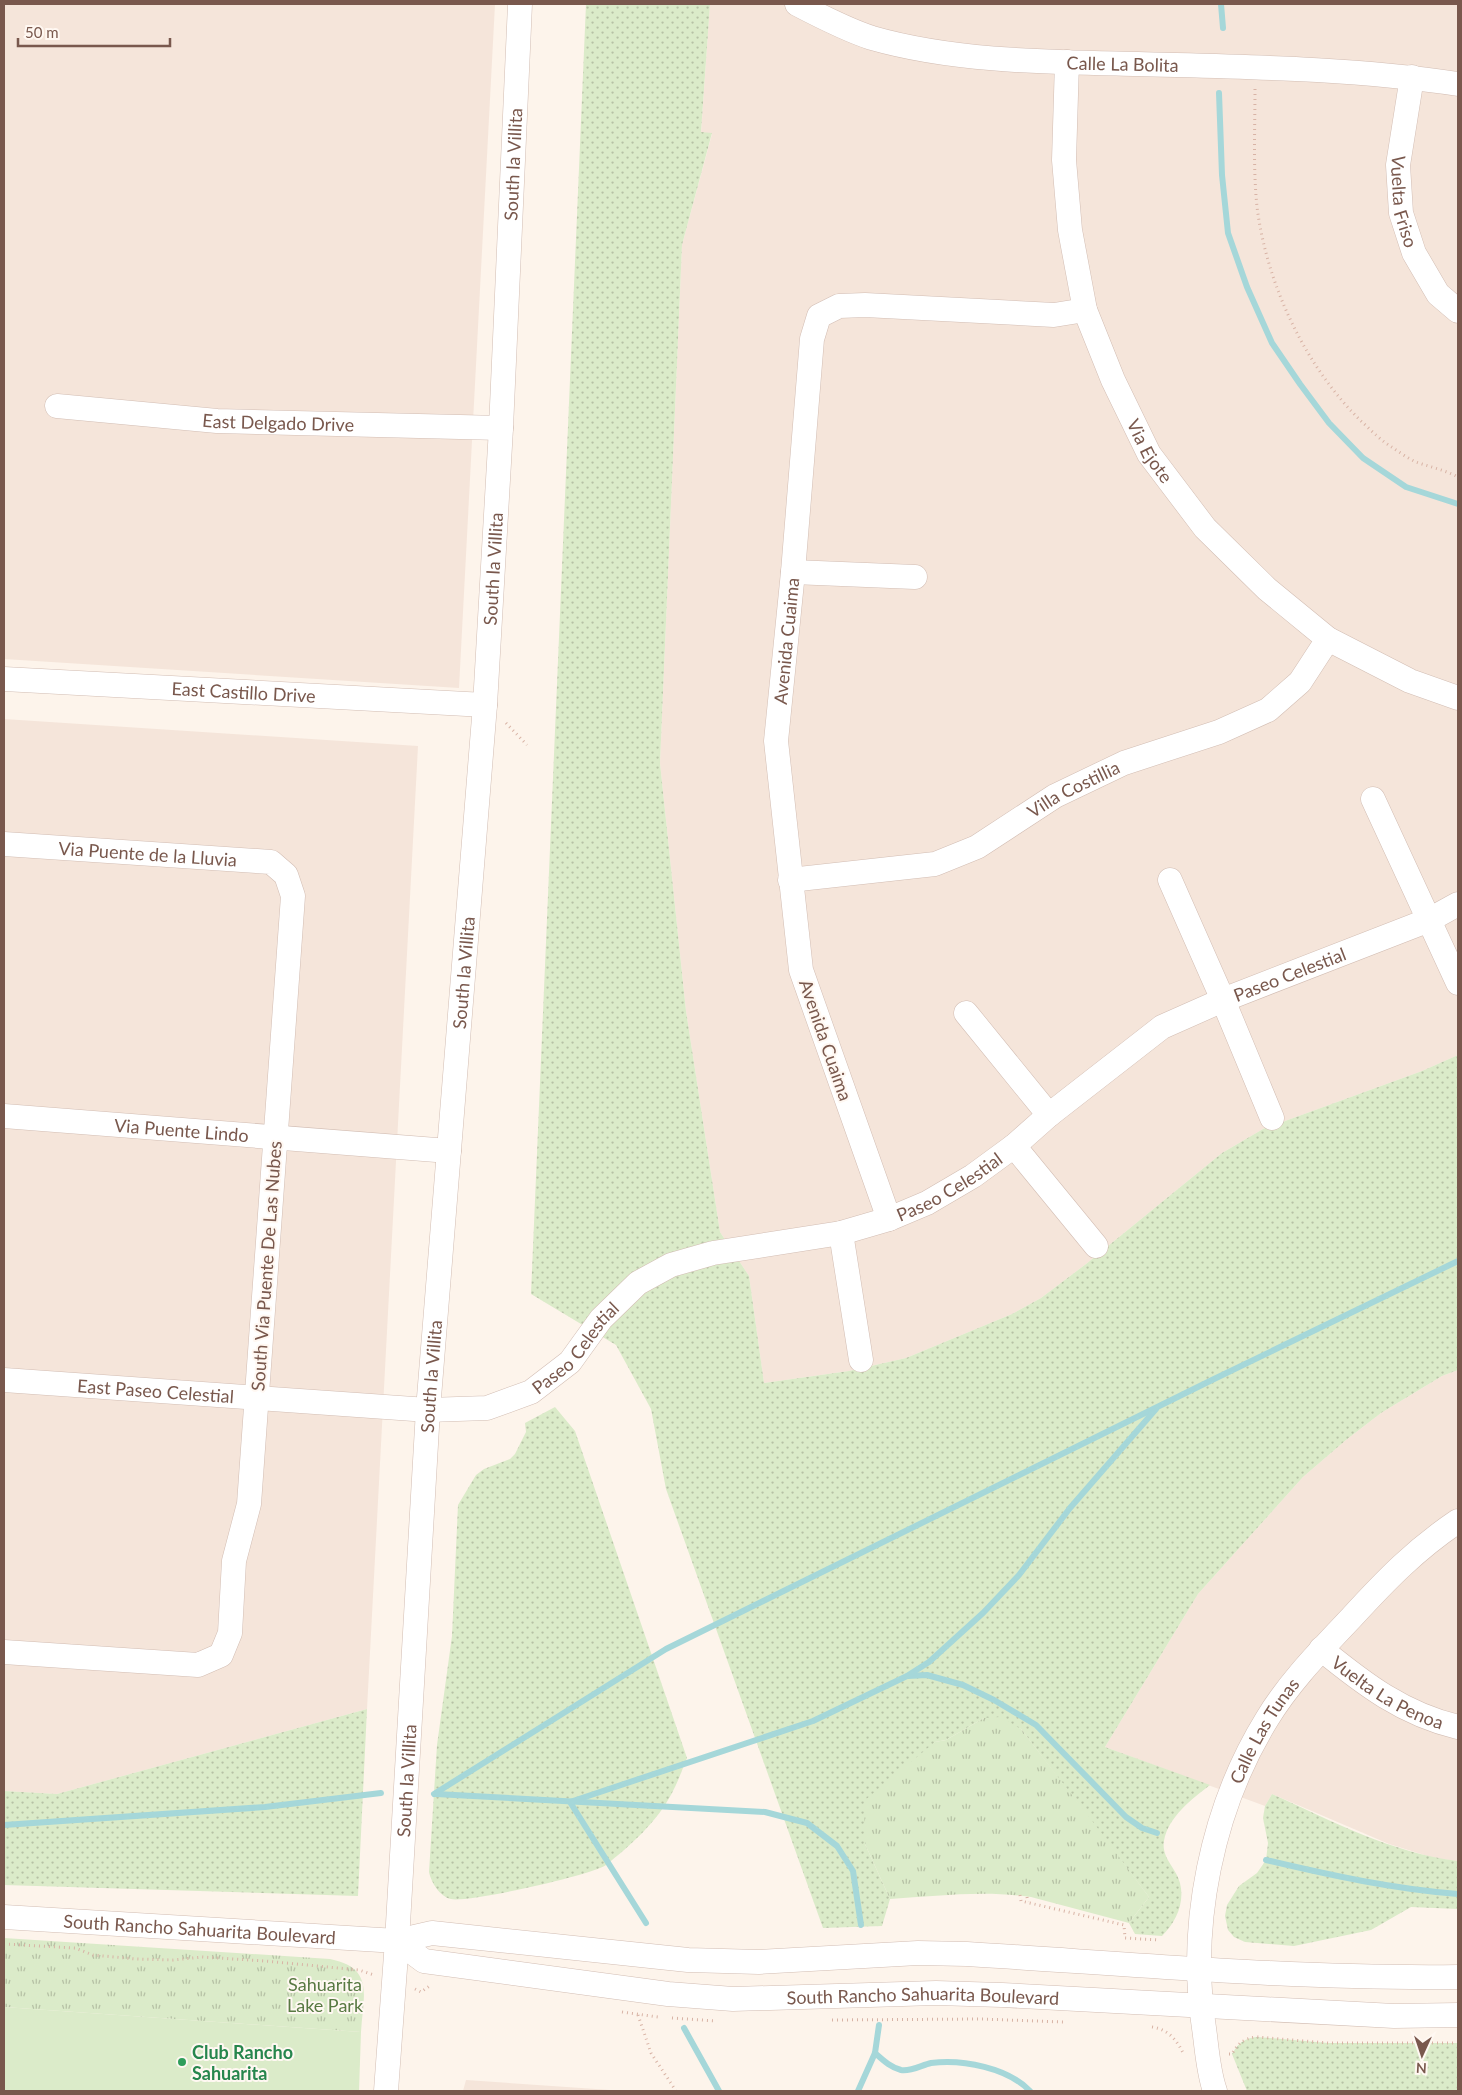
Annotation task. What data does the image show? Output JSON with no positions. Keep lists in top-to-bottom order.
{
  "streets": {
    "street": [
      "Calle La Bolita",
      "South la Villita",
      "Vuelta Friso",
      "East Delgado Drive",
      "Via Ejote",
      "Avenida Cuaima",
      "East Castillo Drive",
      "Villa Costillia",
      "Via Puente de la Lluvia",
      "Paseo Celestial",
      "Via Puente Lindo",
      "South Via Puente De Las Nubes",
      "East Paseo Celestial",
      "Vuelta La Penoa",
      "Calle Las Tunas",
      "South Rancho Sahuarita Boulevard"
    ]
  },
  "crossings": [
    ["Calle La Bolita", "Vuelta Friso"],
    ["Calle La Bolita", "Via Ejote"],
    ["South la Villita", "East Delgado Drive"],
    ["South la Villita", "East Castillo Drive"],
    ["South la Villita", "Paseo Celestial"],
    ["South la Villita", "Via Puente Lindo"],
    ["South la Villita", "East Paseo Celestial"],
    ["South la Villita", "South Rancho Sahuarita Boulevard"],
    ["Via Ejote", "Avenida Cuaima"],
    ["Via Ejote", "Villa Costillia"],
    ["Avenida Cuaima", "Villa Costillia"],
    ["Avenida Cuaima", "Paseo Celestial"],
    ["Via Puente de la Lluvia", "South Via Puente De Las Nubes"],
    ["Paseo Celestial", "East Paseo Celestial"],
    ["Via Puente Lindo", "South Via Puente De Las Nubes"],
    ["South Via Puente De Las Nubes", "East Paseo Celestial"],
    ["Vuelta La Penoa", "Calle Las Tunas"],
    ["Calle Las Tunas", "South Rancho Sahuarita Boulevard"]
  ],
  "parks": ["Sahuarita Lake Park"],
  "places": ["Club Rancho Sahuarita"],
  "scale_bar": "50 m",
  "north": "bottom"
}
